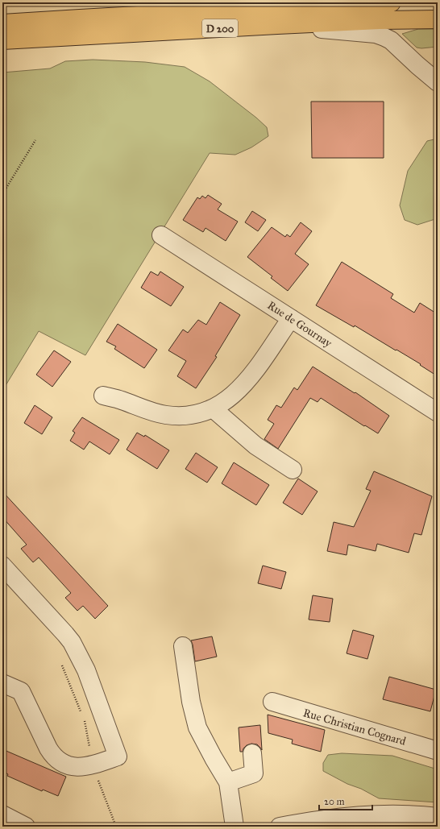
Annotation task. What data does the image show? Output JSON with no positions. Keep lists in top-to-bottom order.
{
  "streets": {
    "main road": ["D 200"],
    "street": ["Rue de Gournay", "Rue Christian Cognard"]
  },
  "scale_bar": "20 m"
}
